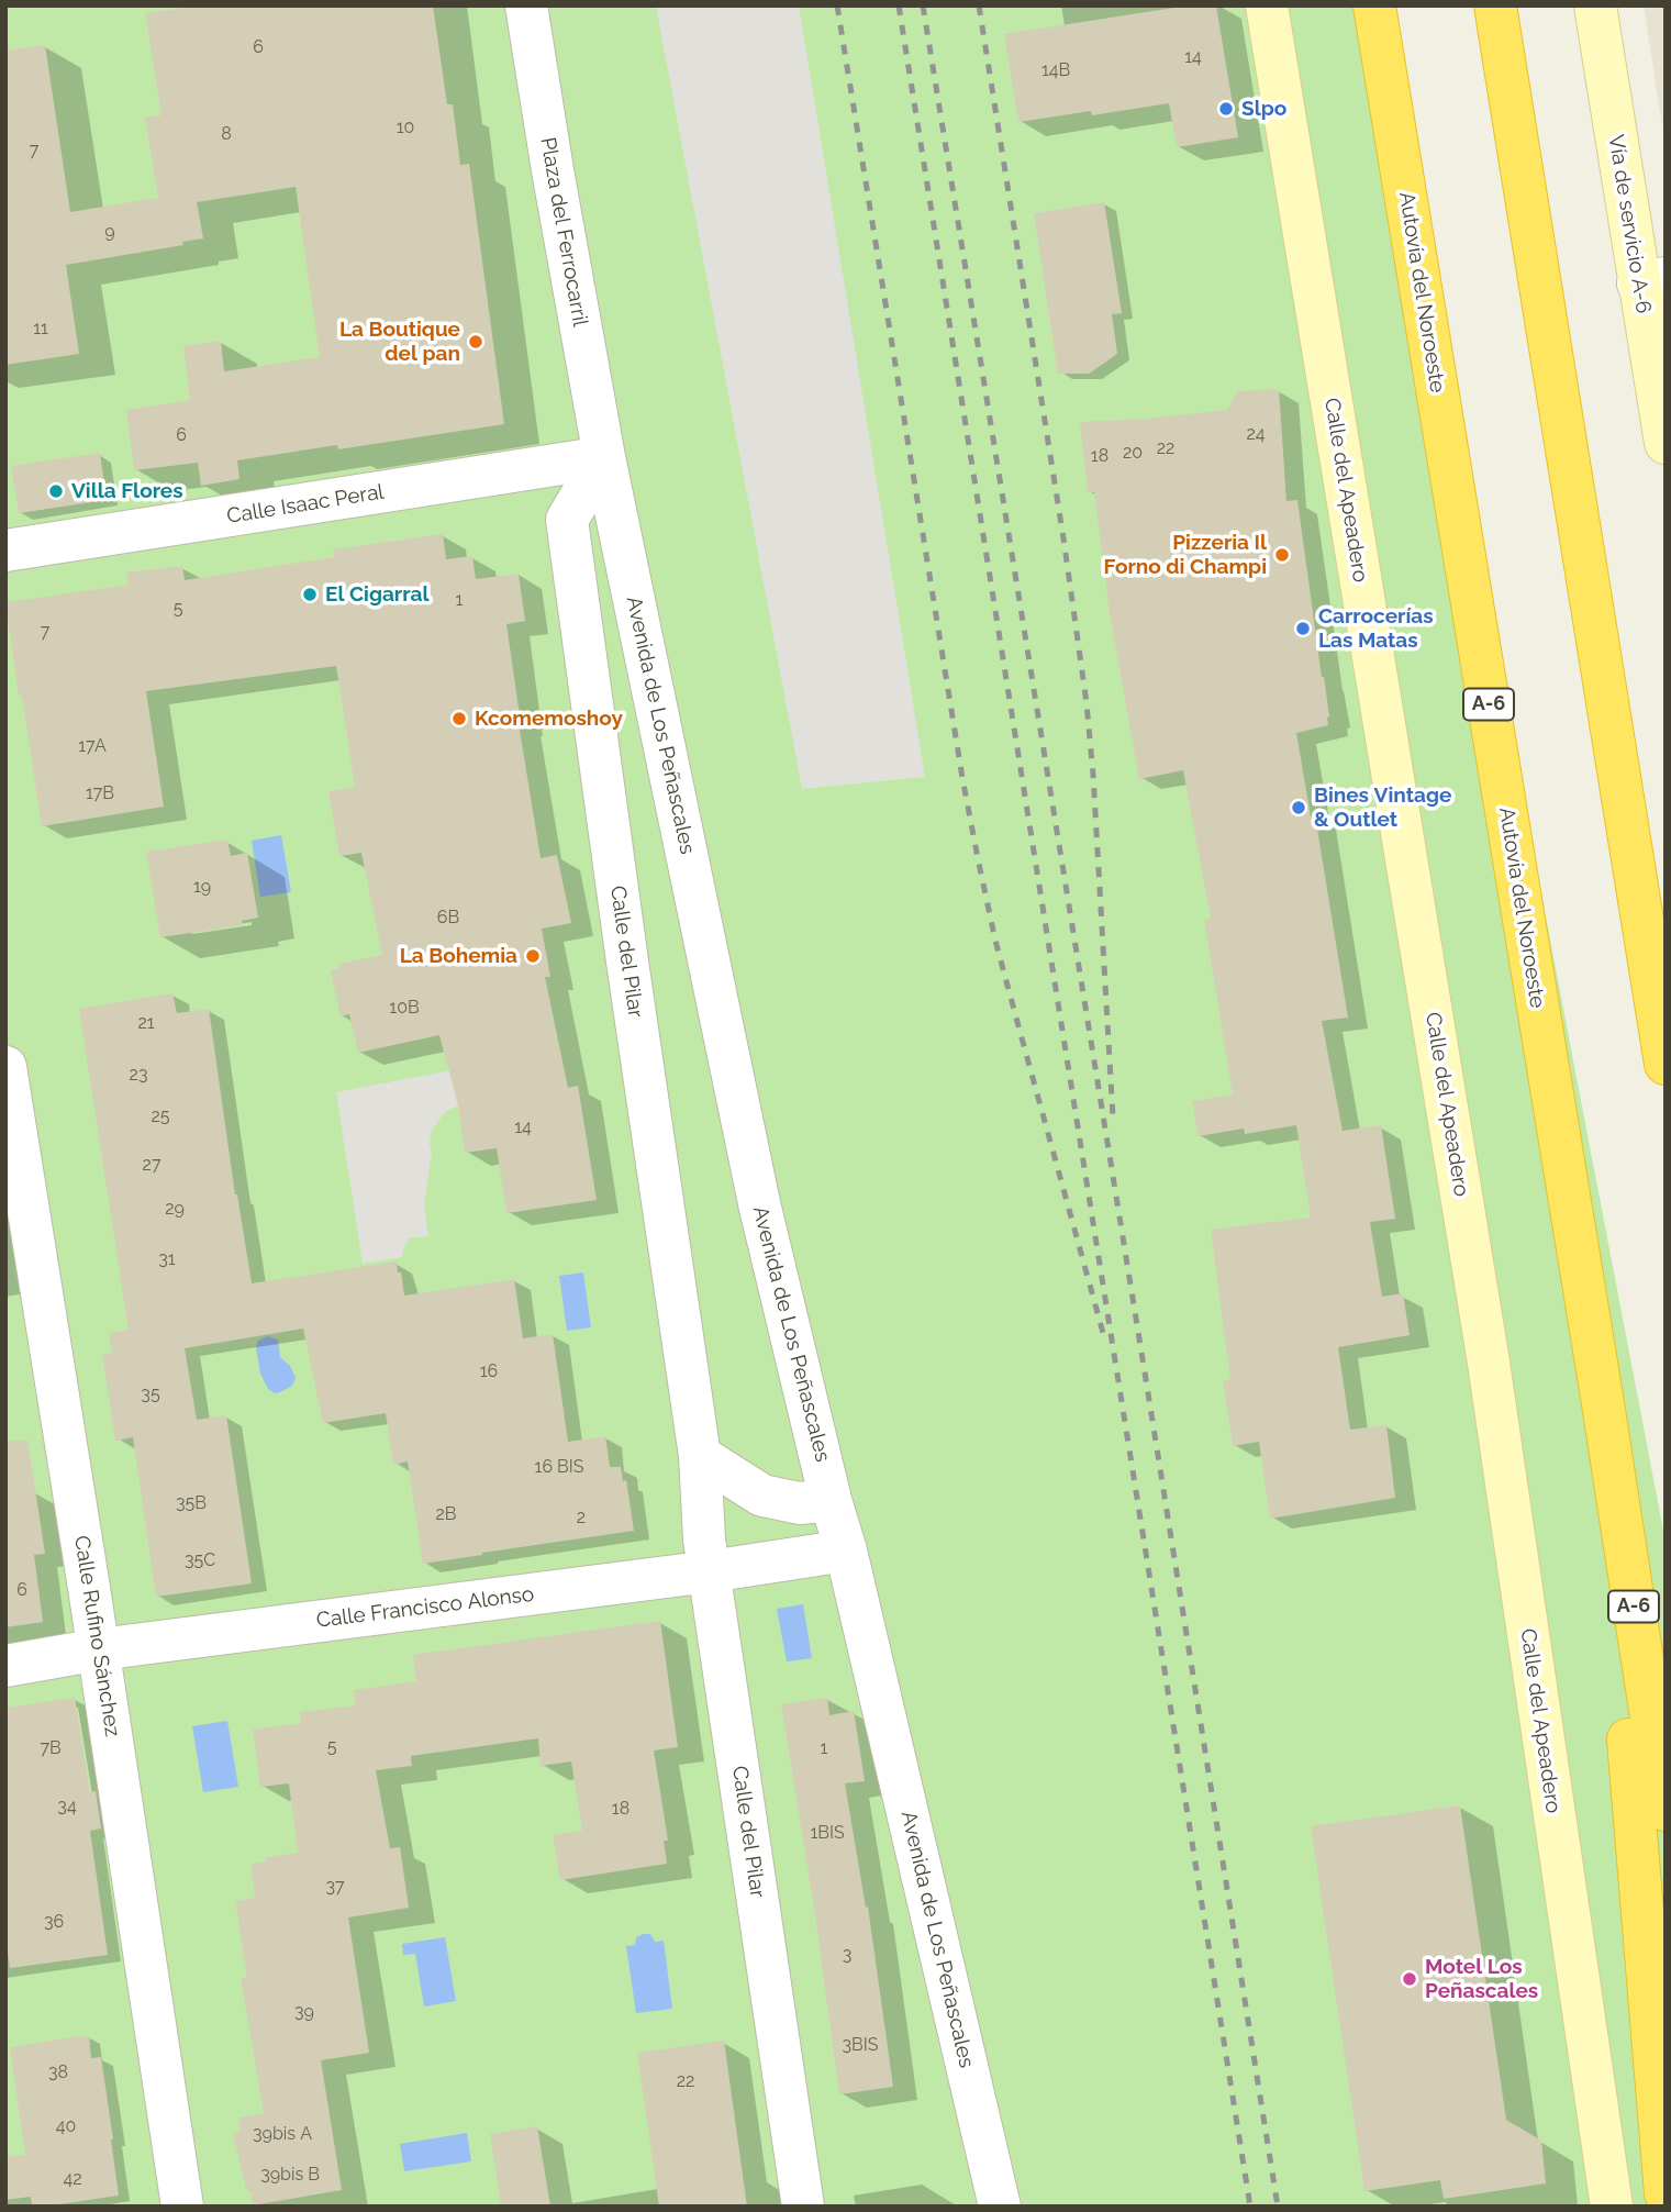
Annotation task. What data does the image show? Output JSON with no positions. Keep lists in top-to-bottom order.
{
  "streets": {
    "highway": ["Autovía del Noroeste", "A-6"],
    "street": [
      "Vía de servicio A-6",
      "Plaza del Ferrocarril",
      "Calle del Apeadero",
      "Calle Isaac Peral",
      "Avenida de Los Peñascales",
      "Calle del Pilar",
      "Calle Francisco Alonso",
      "Calle Rufino Sánchez"
    ]
  },
  "crossings": [
    ["Plaza del Ferrocarril", "Calle Isaac Peral"],
    ["Plaza del Ferrocarril", "Avenida de Los Peñascales"],
    ["Plaza del Ferrocarril", "Calle del Pilar"],
    ["Calle Isaac Peral", "Avenida de Los Peñascales"],
    ["Calle Isaac Peral", "Calle del Pilar"],
    ["Avenida de Los Peñascales", "Calle del Pilar"],
    ["Avenida de Los Peñascales", "Calle Francisco Alonso"],
    ["Calle del Pilar", "Calle Francisco Alonso"],
    ["Calle Francisco Alonso", "Calle Rufino Sánchez"]
  ],
  "places": [
    "Slpo",
    "La Boutique del pan",
    "Villa Flores",
    "Pizzeria Il Forno di Champi",
    "El Cigarral",
    "Carrocerías Las Matas",
    "Kcomemoshoy",
    "Bines Vintage & Outlet",
    "La Bohemia",
    "Motel Los Peñascales"
  ],
  "house_numbers": [
    "6",
    "14",
    "14B",
    "10",
    "8",
    "7",
    "9",
    "11",
    "24",
    "6",
    "22",
    "20",
    "18",
    "1",
    "5",
    "7",
    "17A",
    "17B",
    "19",
    "6B",
    "10B",
    "21",
    "23",
    "25",
    "14",
    "27",
    "29",
    "31",
    "16",
    "35",
    "16 BIS",
    "35B",
    "2B",
    "2",
    "35C",
    "6",
    "5",
    "7B",
    "1",
    "34",
    "18",
    "1BIS",
    "37",
    "36",
    "3",
    "39",
    "3BIS",
    "38",
    "22",
    "40",
    "39bis A",
    "39bis B",
    "42"
  ]
}
